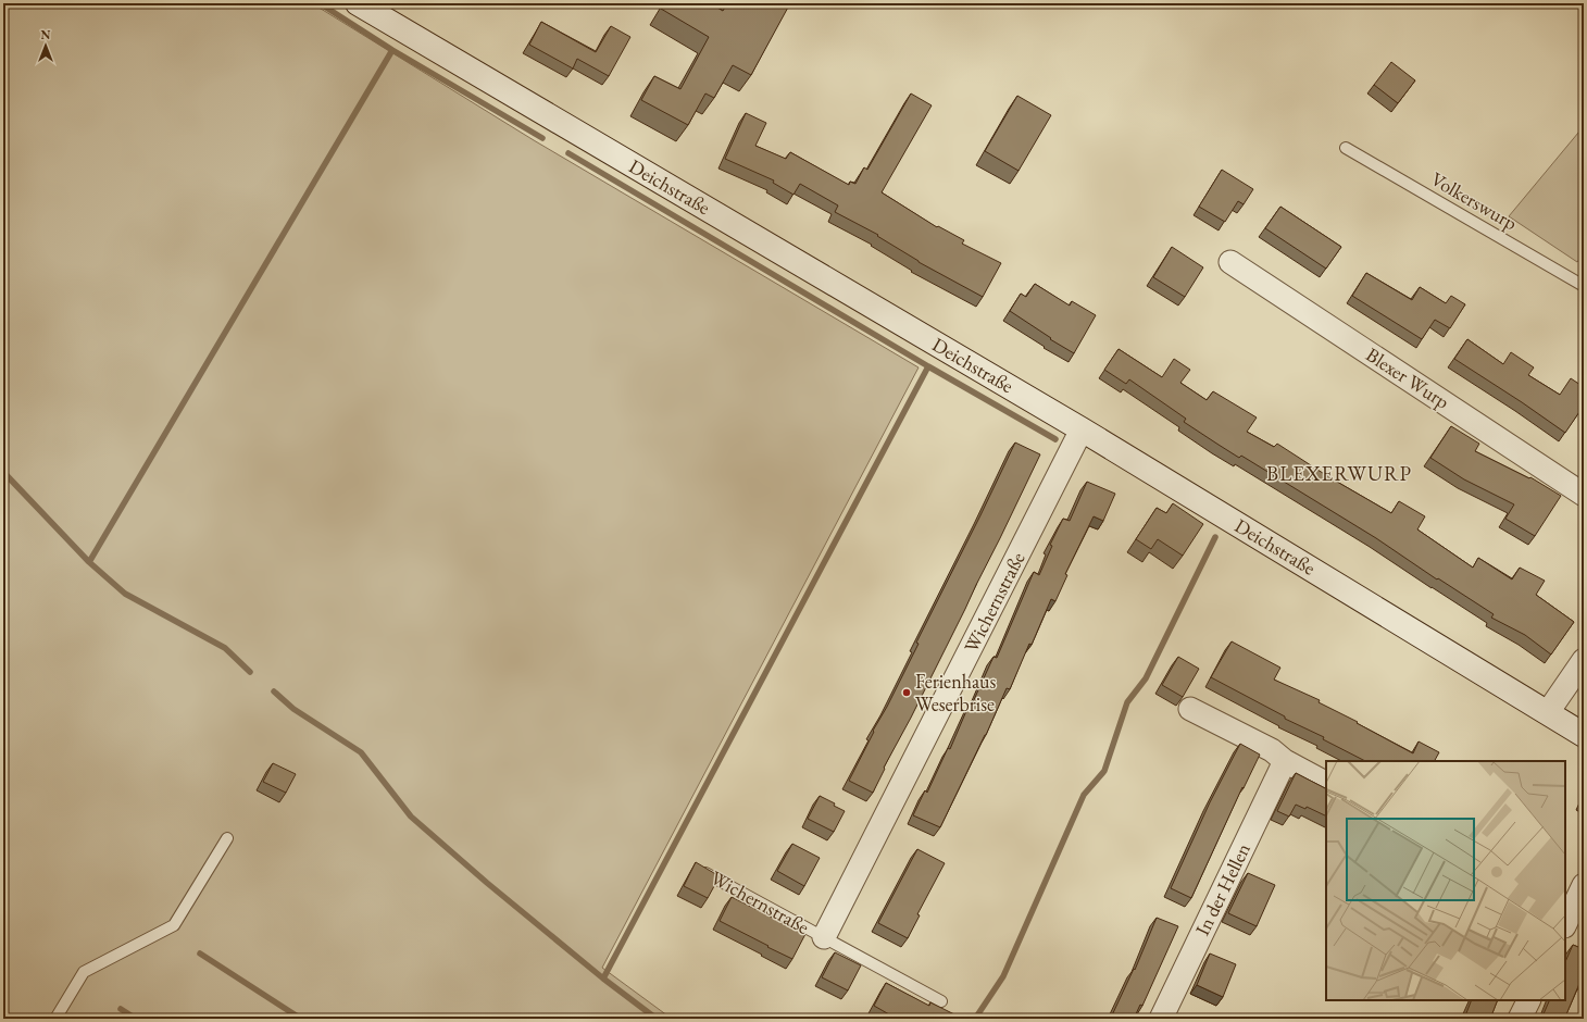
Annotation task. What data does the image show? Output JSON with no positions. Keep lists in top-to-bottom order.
{
  "streets": {
    "street": [
      "Deichstraße",
      "Blexer Wurp",
      "Wichernstraße",
      "In der Hellen"
    ],
    "lane": ["Volkerswurp"]
  },
  "crossings": [
    ["Deichstraße", "Wichernstraße"]
  ],
  "districts": ["BLEXERWURP"],
  "places": ["Ferienhaus Weserbrise"],
  "north": "top"
}
